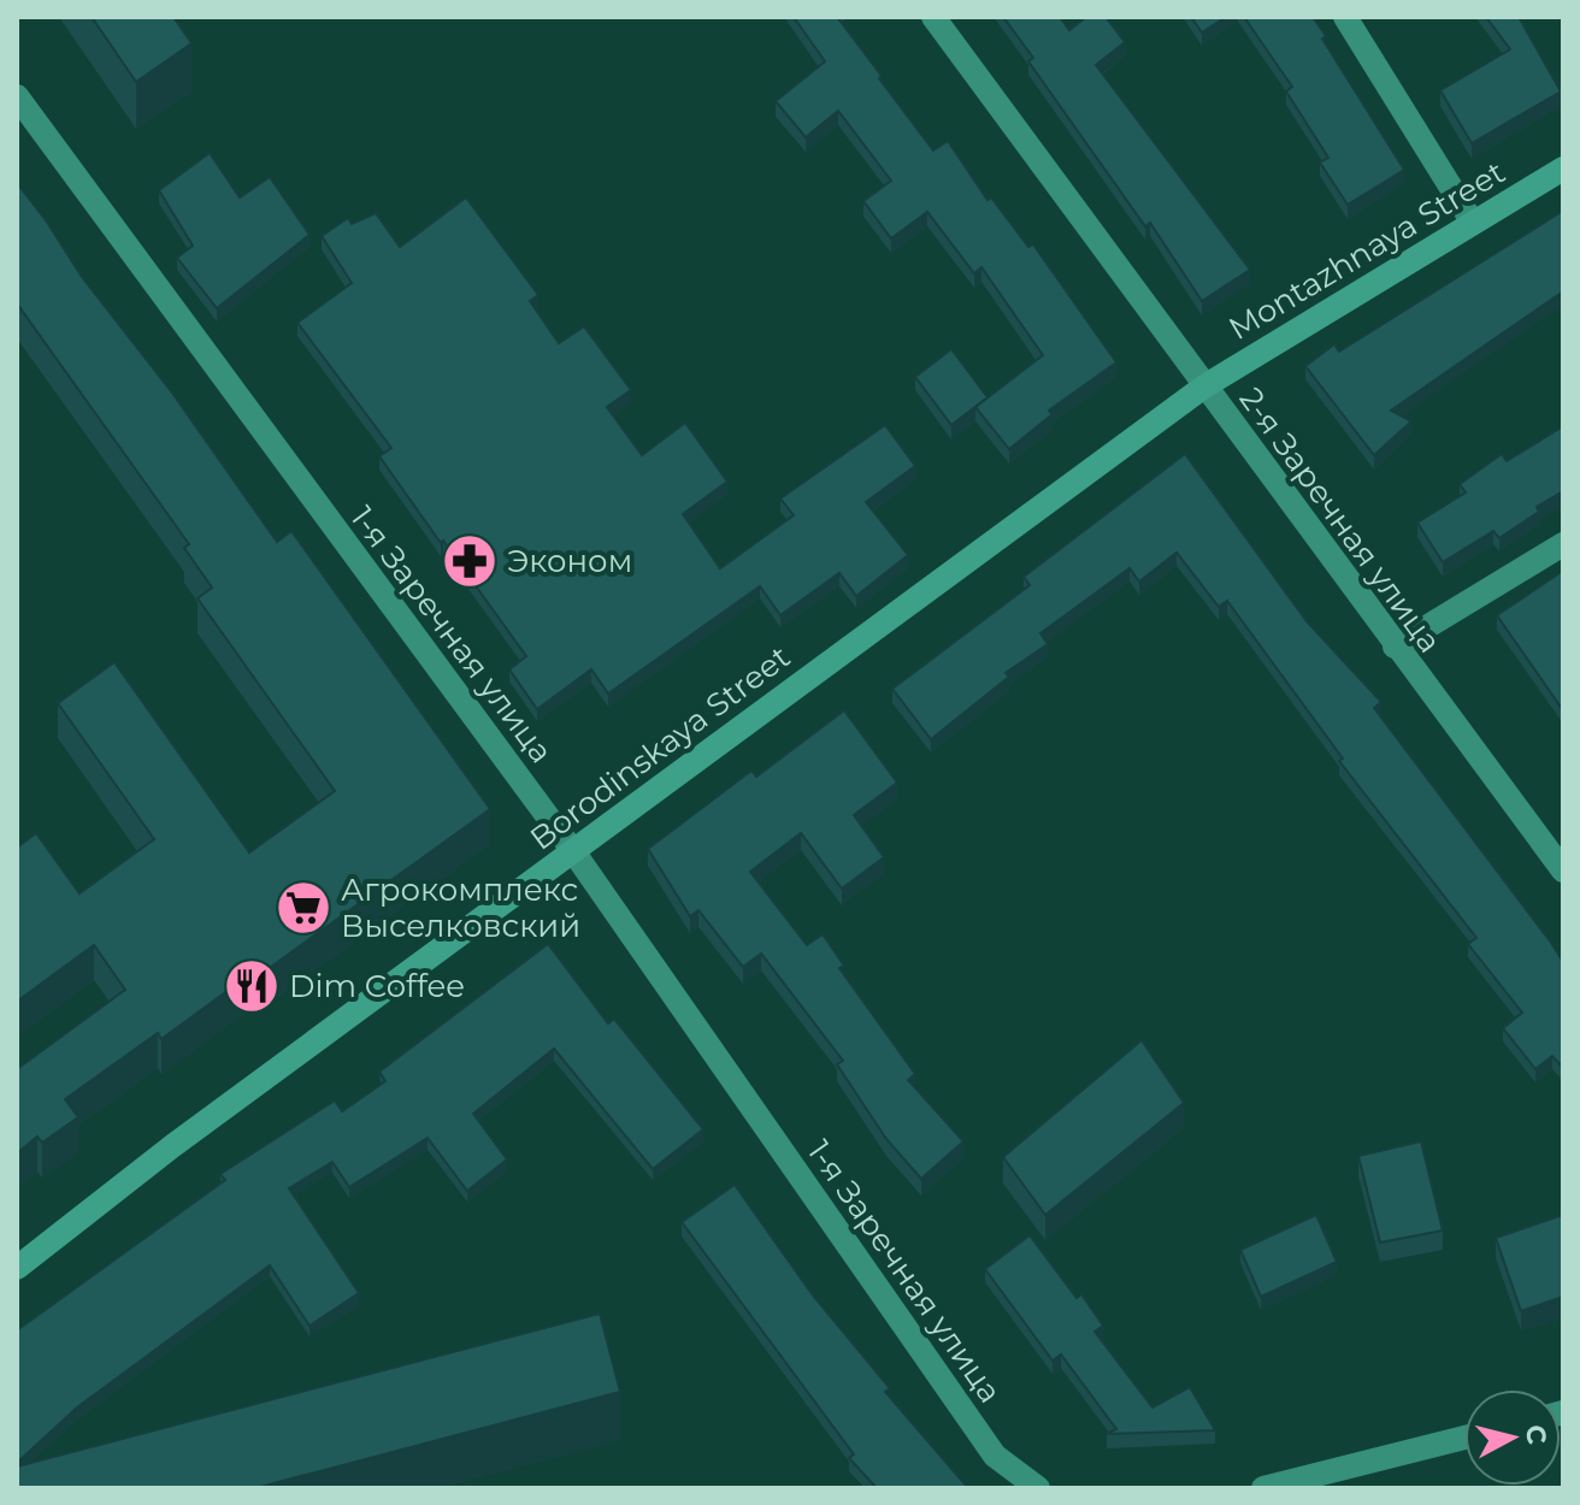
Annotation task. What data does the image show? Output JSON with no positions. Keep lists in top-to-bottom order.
{
  "streets": {
    "main road": ["Montazhnaya Street", "Borodinskaya Street"],
    "street": ["2-я Заречная улица", "1-я Заречная улица"]
  },
  "crossings": [
    ["Montazhnaya Street", "2-я Заречная улица"],
    ["Montazhnaya Street", "Borodinskaya Street"],
    ["2-я Заречная улица", "Borodinskaya Street"],
    ["1-я Заречная улица", "Borodinskaya Street"]
  ],
  "places": {
    "pharmacy": ["Эконом"],
    "supermarket": ["Агрокомплекс Выселковский"],
    "restaurant": ["Dim Coffee"]
  },
  "north": "right"
}
